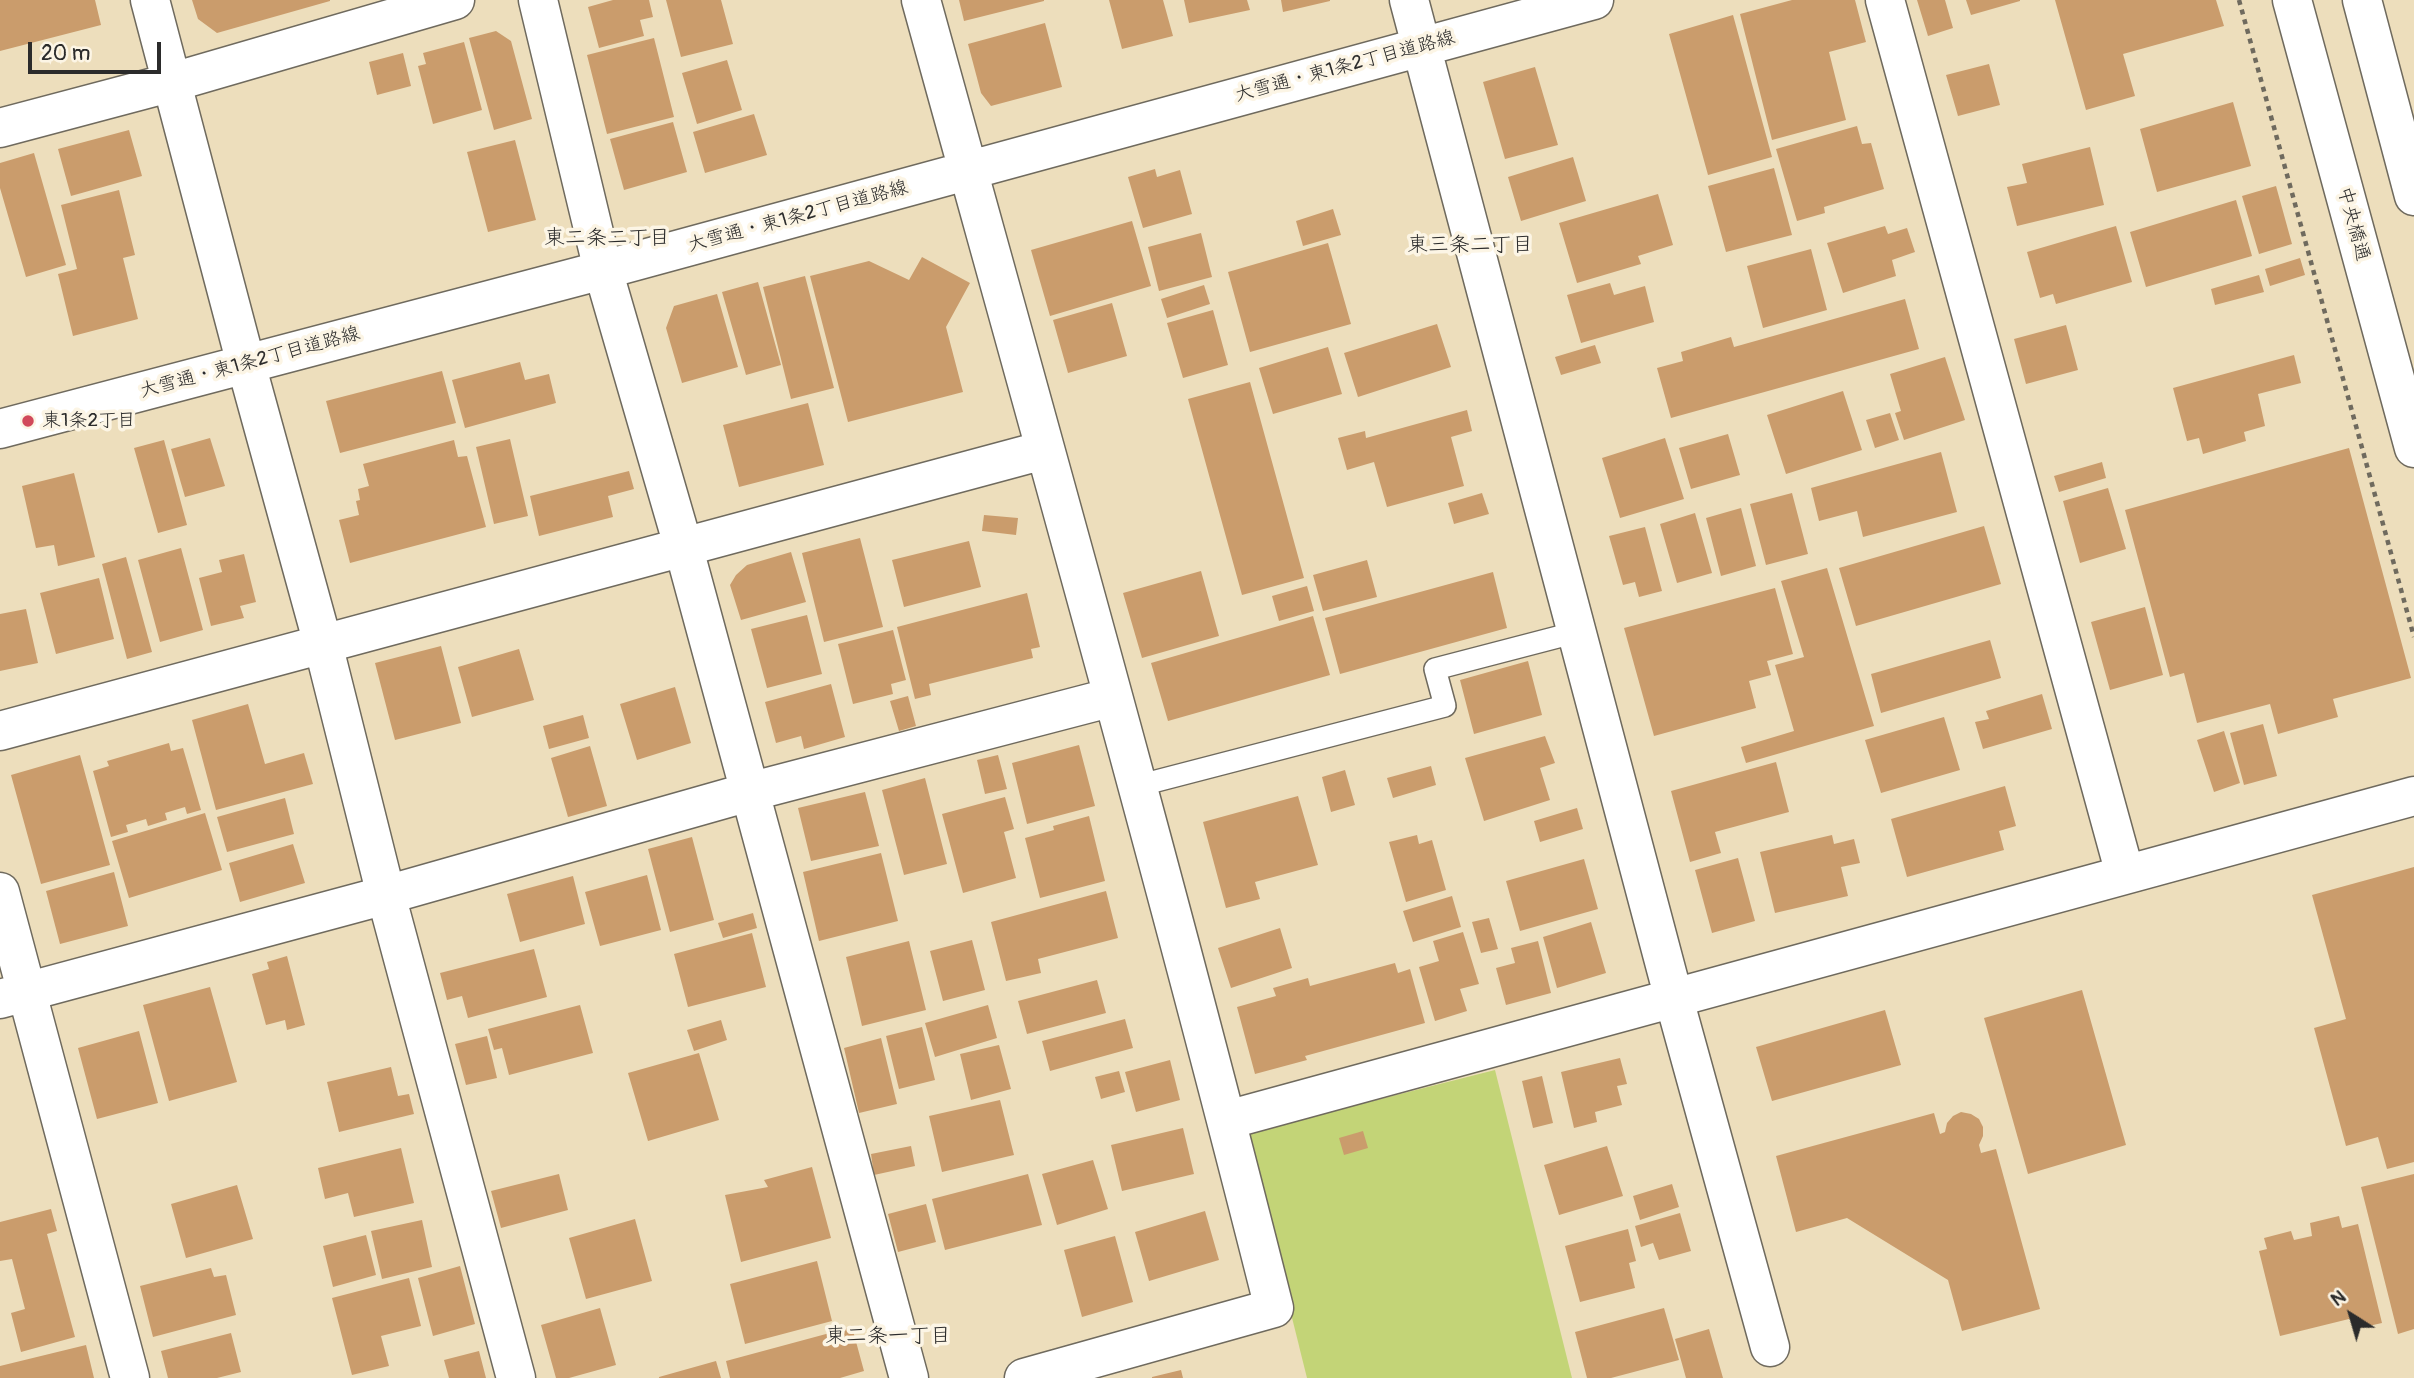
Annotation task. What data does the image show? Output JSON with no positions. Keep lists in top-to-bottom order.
{
  "streets": {
    "street": ["大雪通・東1条2丁目道路線", "中央橋通"]
  },
  "districts": ["東二条二丁目", "東三条二丁目", "東二条一丁目"],
  "places": ["東1条2丁目"],
  "scale_bar": "20 m",
  "north": "top left"
}
